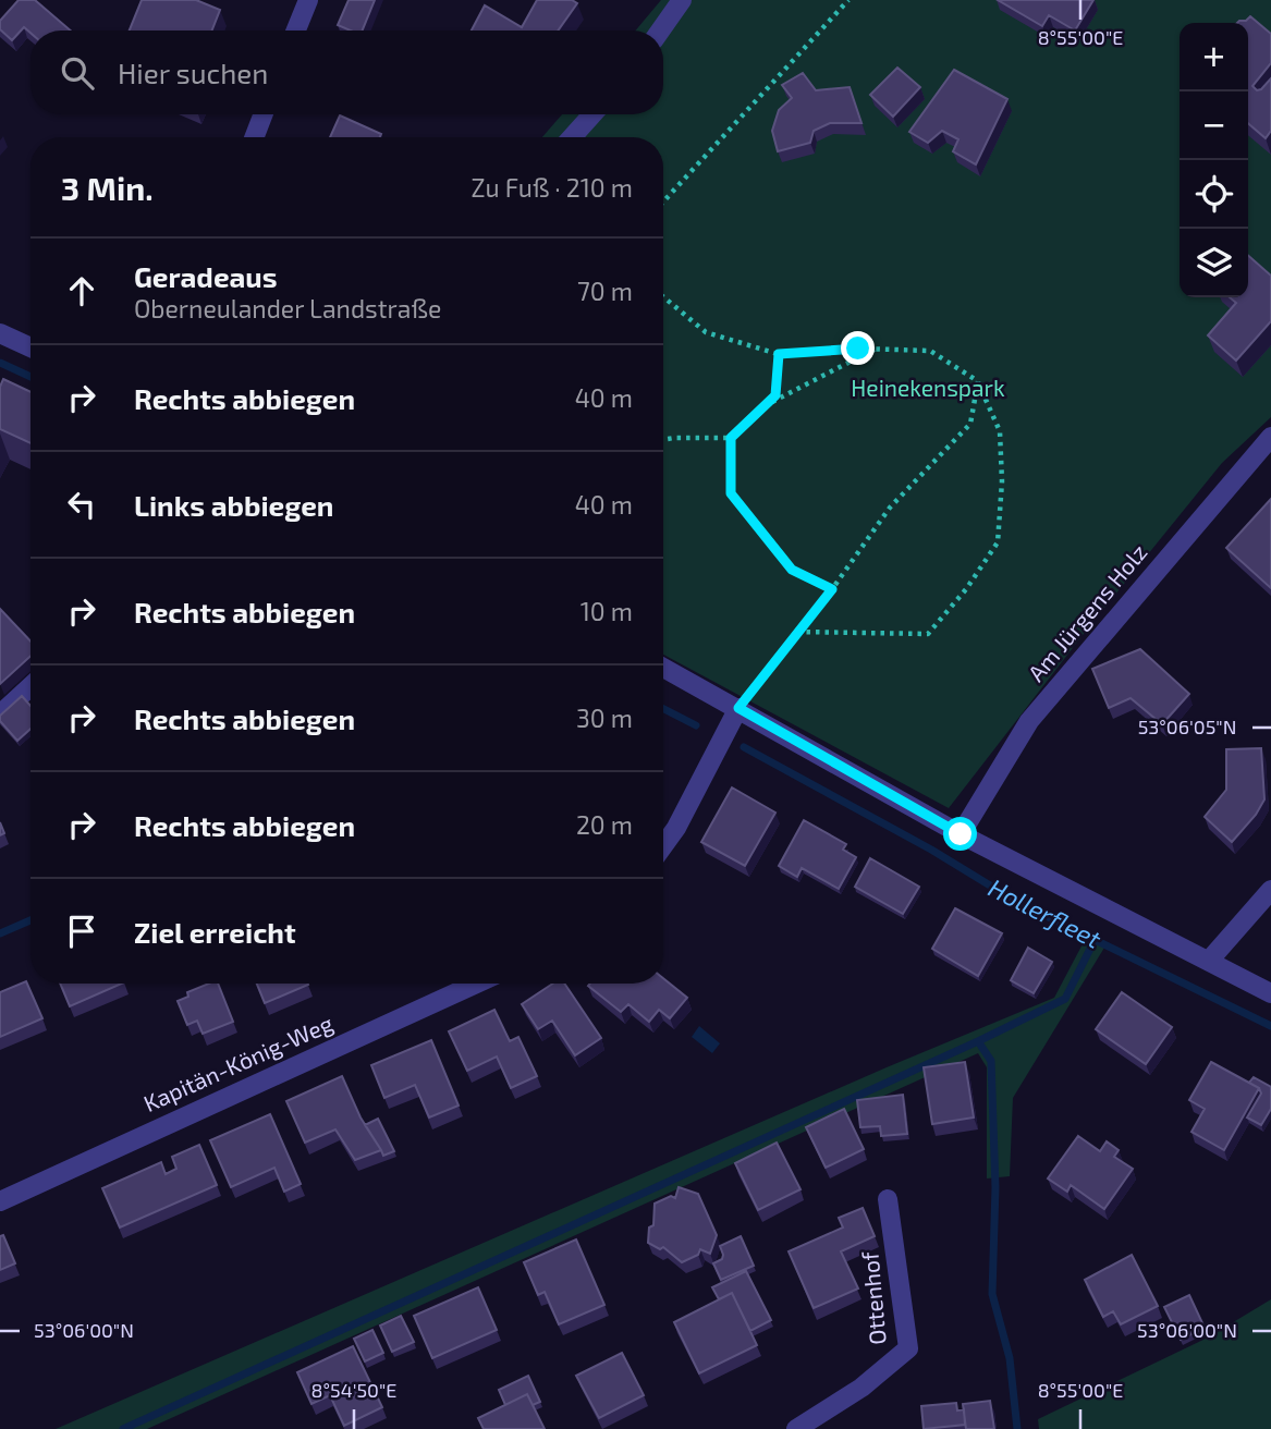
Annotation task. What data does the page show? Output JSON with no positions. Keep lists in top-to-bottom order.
{
  "streets": {
    "street": ["Am Jürgens Holz", "Kapitän-König-Weg", "Ottenhof"]
  },
  "water": ["Hollerfleet"],
  "parks": ["Heinekenspark"],
  "page": {
    "map_buttons": ["+", "−"],
    "search": "Hier suchen",
    "heading": ["3 Min.", "Zu Fuß · 210 m"],
    "list": [
      ["Geradeaus", "Oberneulander Landstraße", "70 m"],
      ["Rechts abbiegen", "40 m"],
      ["Links abbiegen", "40 m"],
      ["Rechts abbiegen", "10 m"],
      ["Rechts abbiegen", "30 m"],
      ["Rechts abbiegen", "20 m"],
      "Ziel erreicht"
    ]
  },
  "coordinates": [
    "8°55'00\"E",
    "53°06'05\"N",
    "53°06'00\"N",
    "8°54'50\"E"
  ]
}
